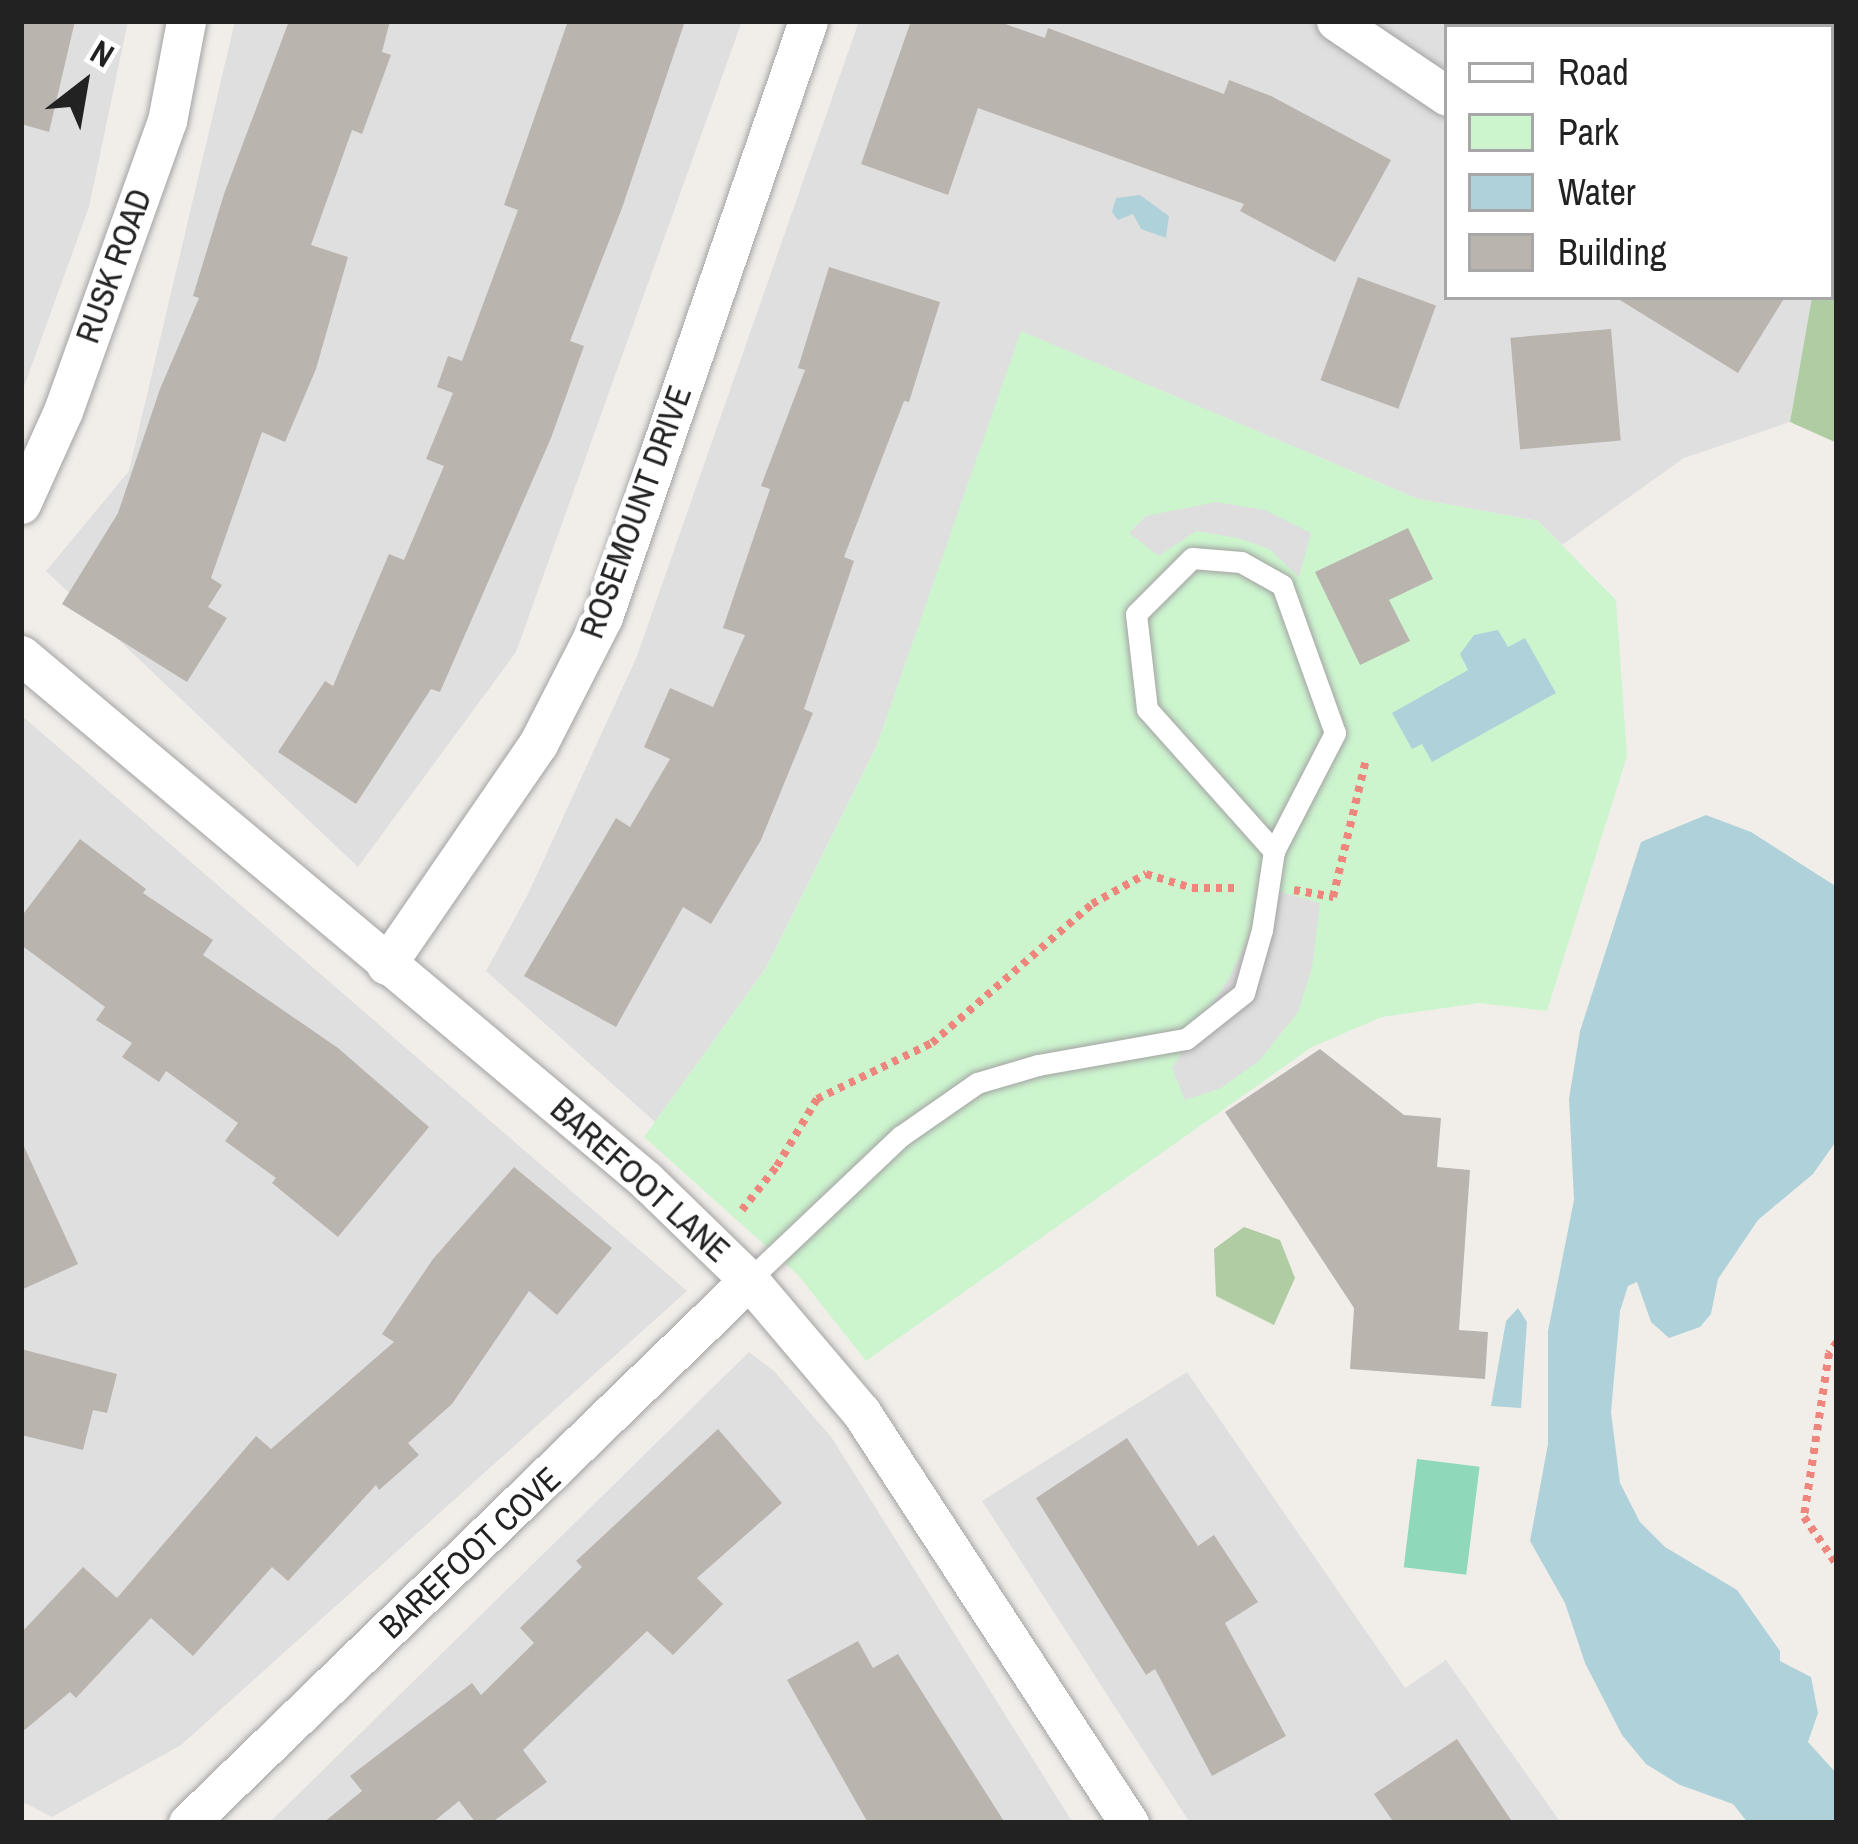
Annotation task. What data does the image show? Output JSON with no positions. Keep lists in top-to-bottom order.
{
  "streets": {
    "street": [
      "RUSK ROAD",
      "ROSEMOUNT DRIVE",
      "BAREFOOT LANE",
      "BAREFOOT COVE"
    ]
  },
  "crossings": [
    ["ROSEMOUNT DRIVE", "BAREFOOT LANE"],
    ["BAREFOOT LANE", "BAREFOOT COVE"]
  ],
  "legend": [
    "Road",
    "Park",
    "Water",
    "Building"
  ],
  "north": "top right"
}
